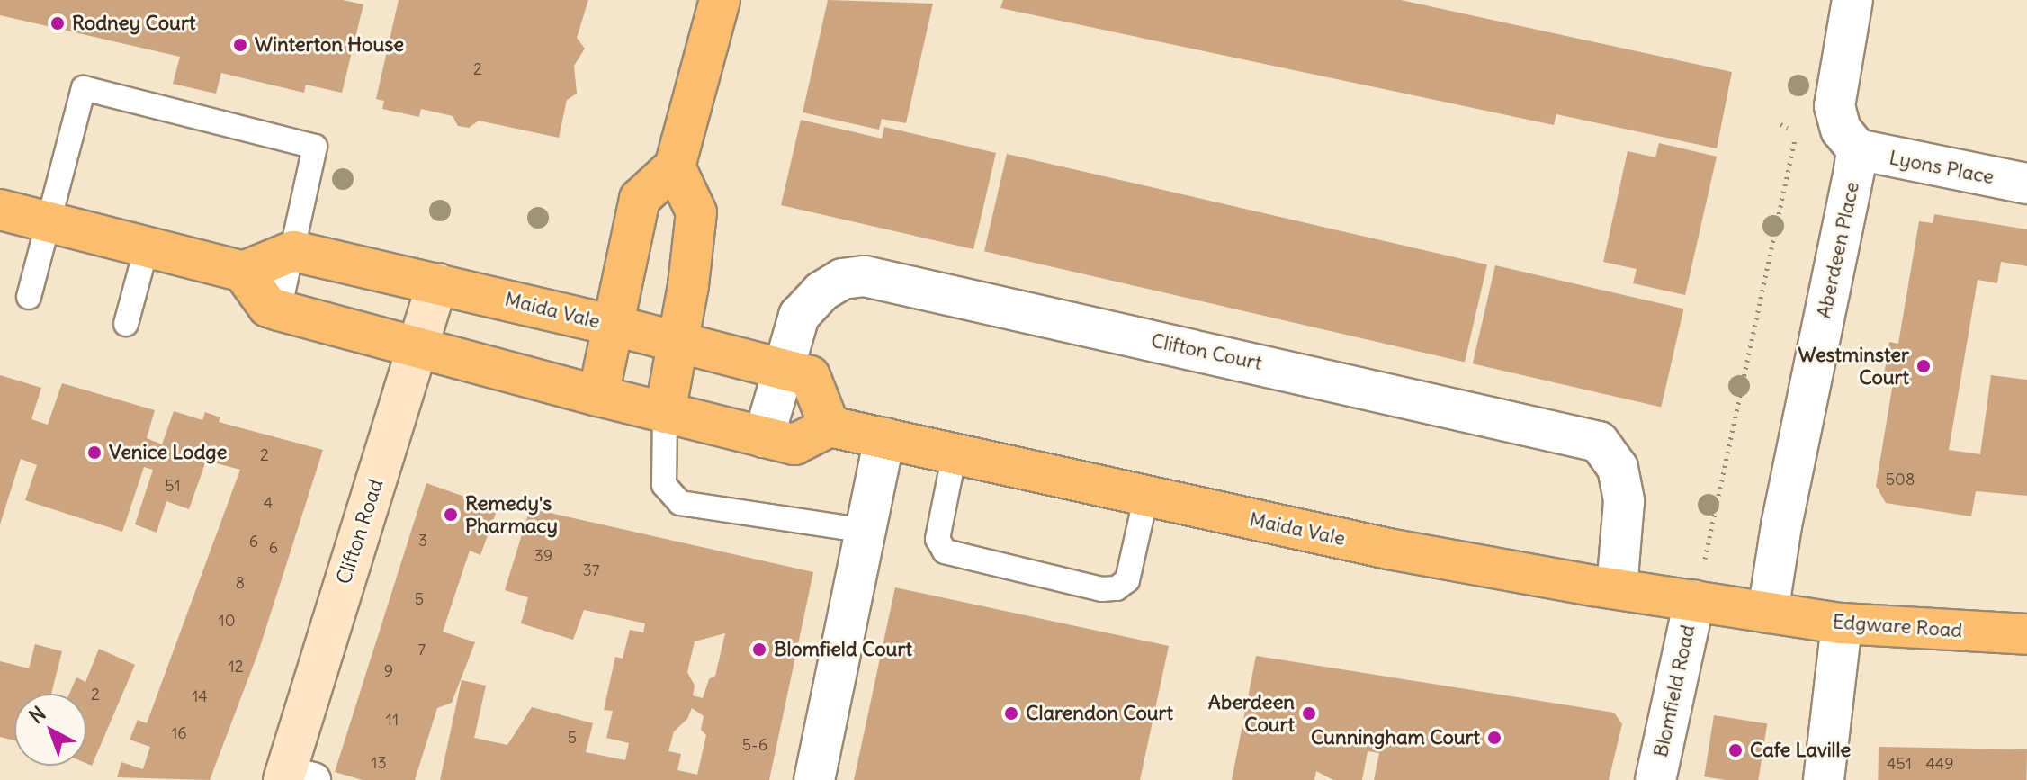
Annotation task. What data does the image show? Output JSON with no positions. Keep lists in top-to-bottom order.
{
  "streets": {
    "main road": ["Maida Vale", "Clifton Road", "Edgware Road"],
    "street": [
      "Lyons Place",
      "Aberdeen Place",
      "Clifton Court",
      "Blomfield Road"
    ]
  },
  "crossings": [
    ["Lyons Place", "Aberdeen Place"],
    ["Aberdeen Place", "Maida Vale"],
    ["Aberdeen Place", "Edgware Road"],
    ["Maida Vale", "Clifton Court"],
    ["Maida Vale", "Clifton Road"],
    ["Maida Vale", "Edgware Road"],
    ["Maida Vale", "Blomfield Road"]
  ],
  "places": [
    "Rodney Court",
    "Winterton House",
    "Westminster Court",
    "Venice Lodge",
    "Remedy's Pharmacy",
    "Blomfield Court",
    "Clarendon Court",
    "Aberdeen Court",
    "Cunningham Court",
    "Cafe Laville"
  ],
  "house_numbers": [
    "2",
    "2",
    "508",
    "51",
    "4",
    "3",
    "6",
    "6",
    "39",
    "37",
    "8",
    "5",
    "10",
    "7",
    "12",
    "9",
    "2",
    "14",
    "11",
    "16",
    "5",
    "5-6",
    "13",
    "451",
    "449"
  ],
  "north": "top left"
}
